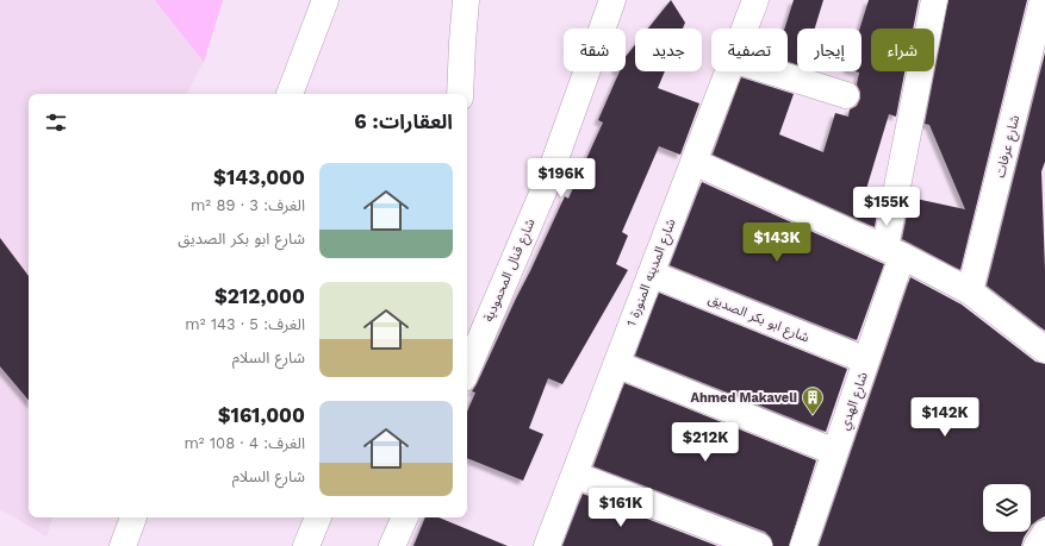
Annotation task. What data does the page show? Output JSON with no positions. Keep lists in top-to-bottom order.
{
  "streets": {
    "street": [
      "شارع عرفات",
      "شارع قنال المحمودية",
      "شارع المدينه المنورة 1",
      "شارع ابو بكر الصديق",
      "شارع الهدي"
    ]
  },
  "crossings": [
    ["شارع المدينه المنورة 1", "شارع ابو بكر الصديق"],
    ["شارع ابو بكر الصديق", "شارع الهدي"]
  ],
  "places": {
    "building": ["Ahmed Makaveli"]
  },
  "page": {
    "chip": [
      "شراء",
      "إيجار",
      "تصفية",
      "جديد",
      "شقة"
    ],
    "heading": "العقارات: 6",
    "list": [
      {
        "name": "$143,000",
        "note": "الغرف: 3 · 89 m² · شارع ابو بكر الصديق"
      },
      {
        "name": "$212,000",
        "note": "الغرف: 5 · 143 m² · شارع السلام"
      },
      {
        "name": "$161,000",
        "note": "الغرف: 4 · 108 m² · شارع السلام"
      }
    ],
    "price": [
      "$196K",
      "$155K",
      "$143K",
      "$142K",
      "$212K",
      "$161K"
    ]
  }
}
